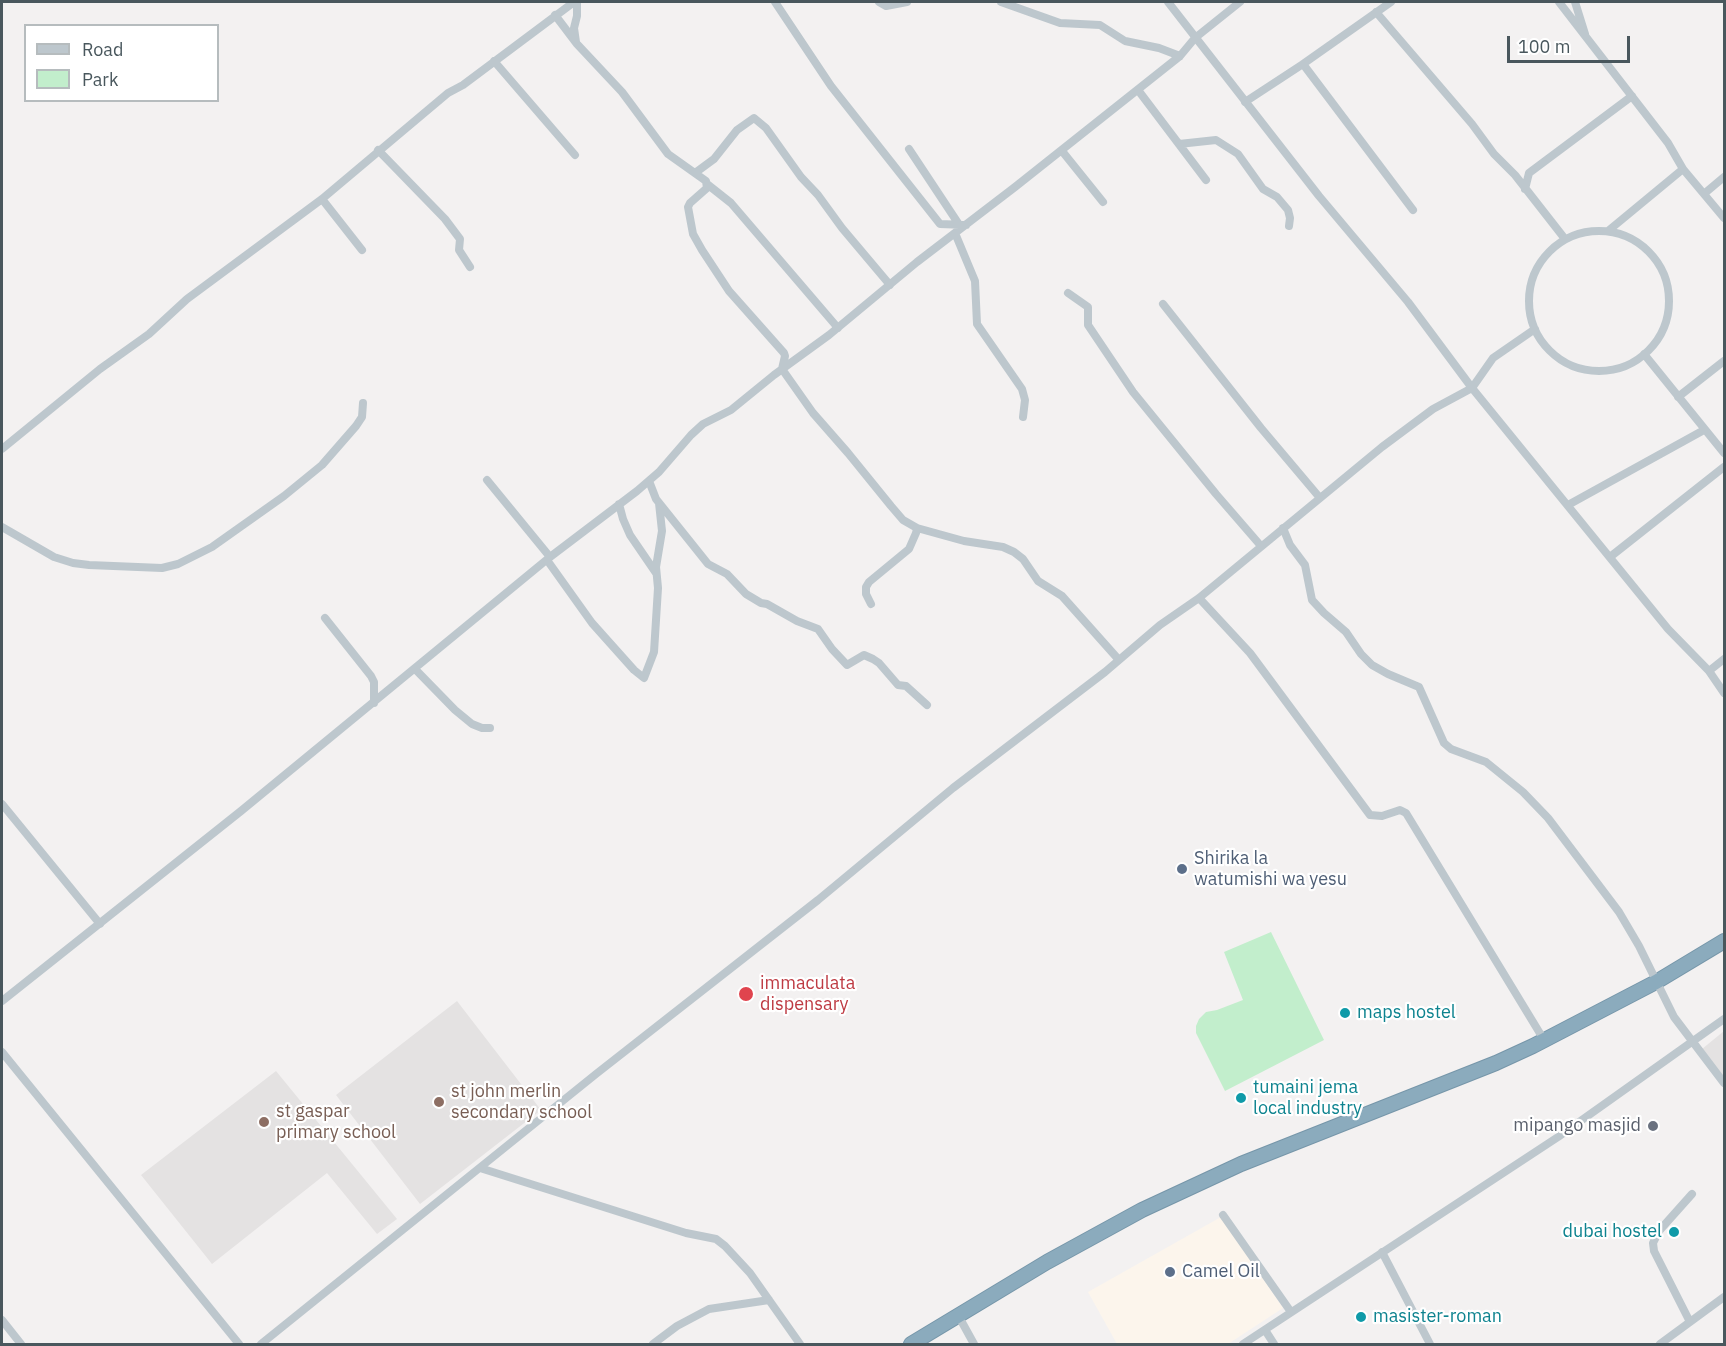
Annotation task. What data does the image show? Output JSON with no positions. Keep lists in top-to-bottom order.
{
  "places": [
    "Shirika la watumishi wa yesu",
    "immaculata dispensary",
    "maps hostel",
    "tumaini jema local industry",
    "st john merlin secondary school",
    "st gaspar primary school",
    "mipango masjid",
    "dubai hostel",
    "Camel Oil",
    "masister-roman"
  ],
  "legend": ["Road", "Park"],
  "scale_bar": "100 m"
}
